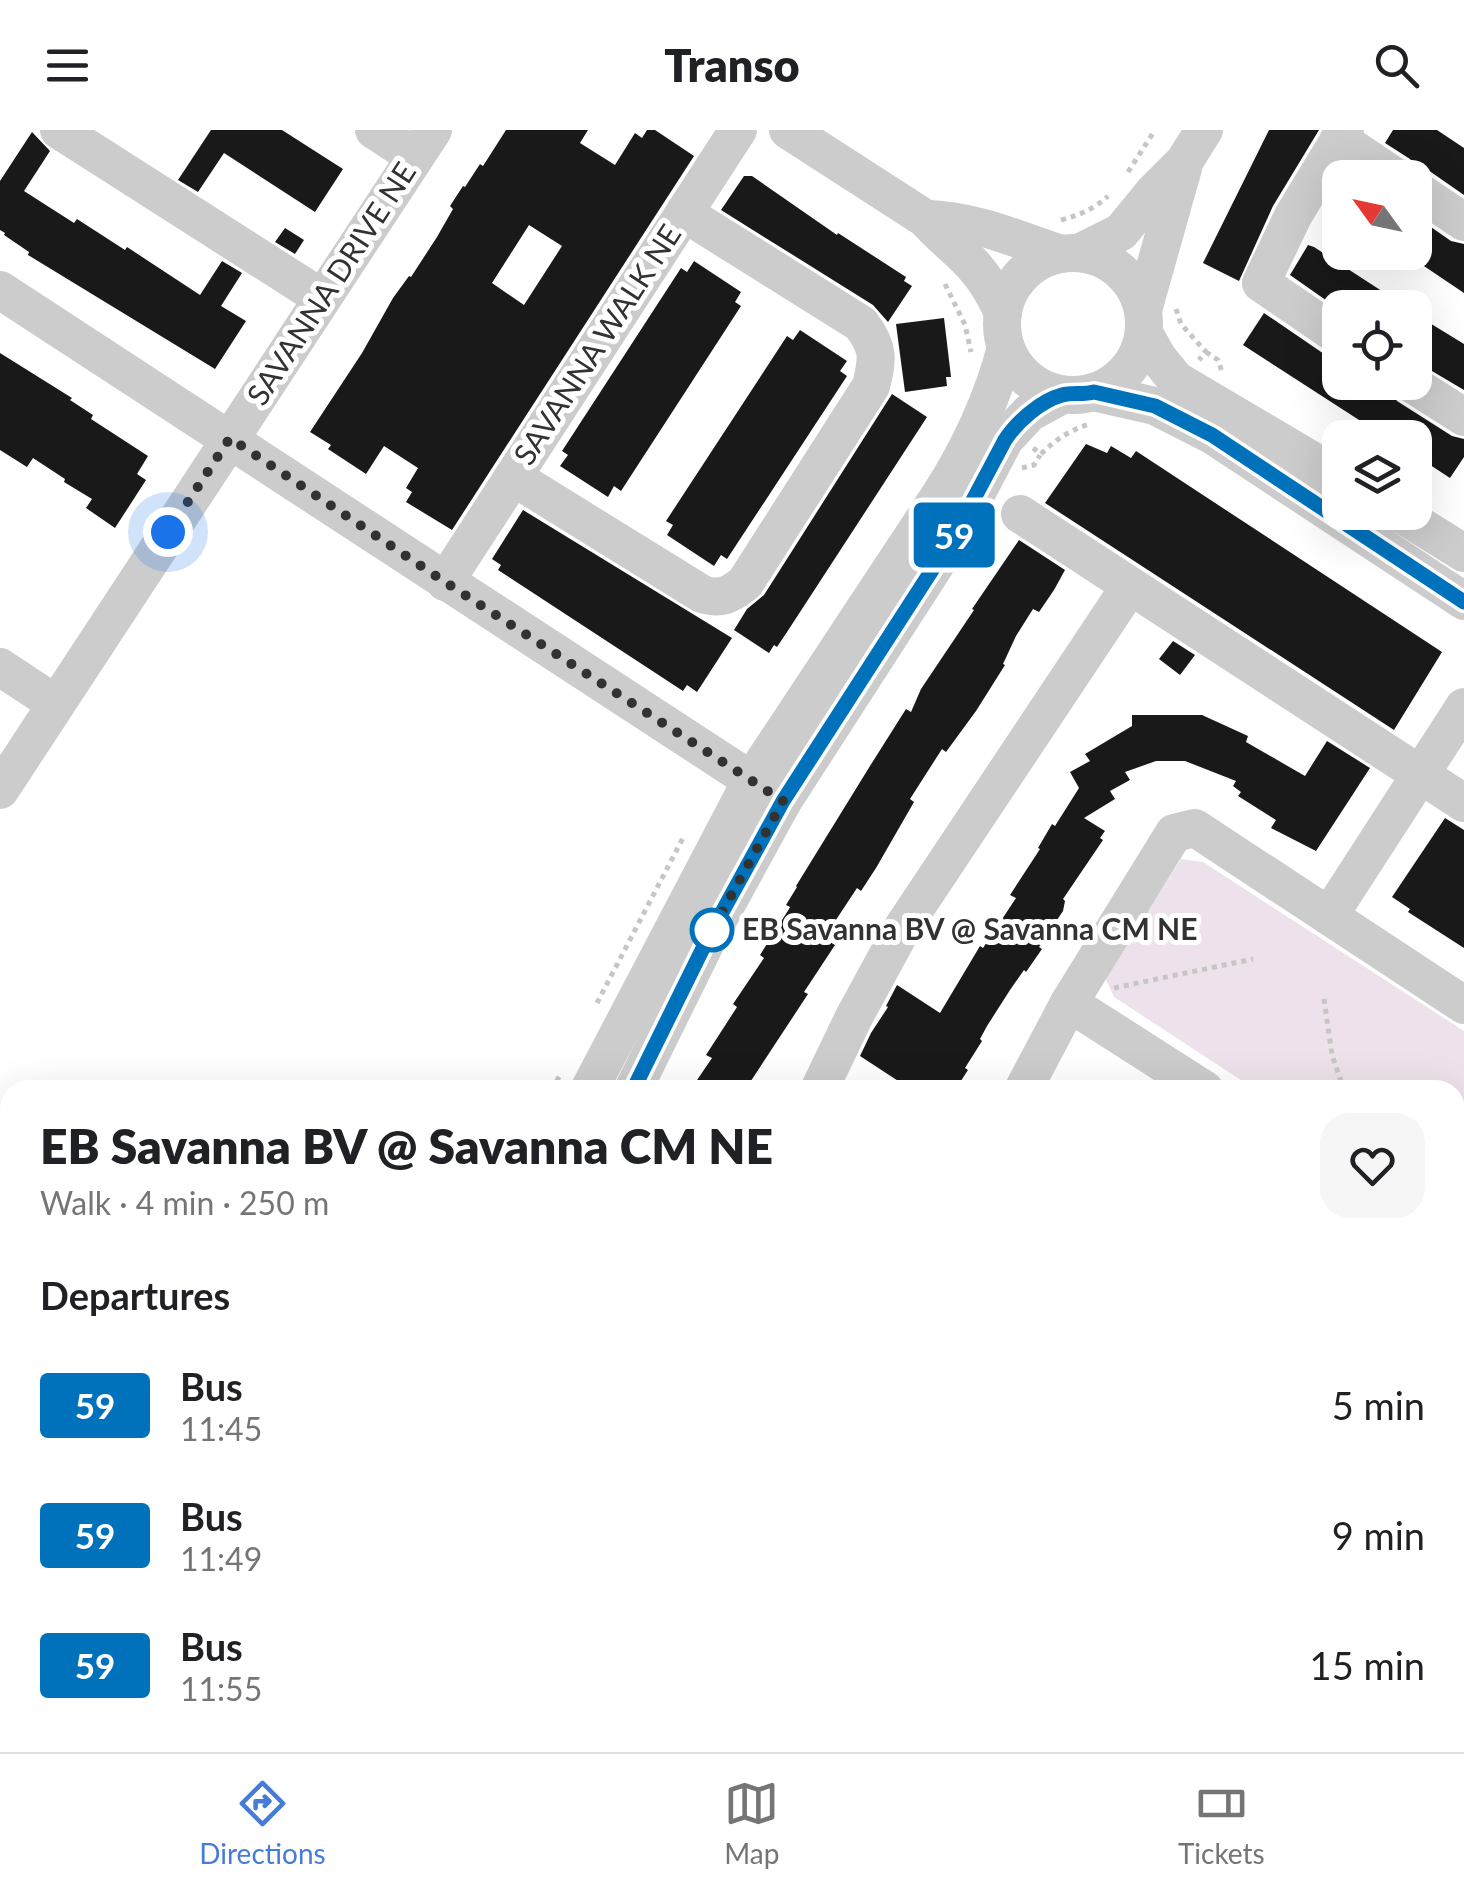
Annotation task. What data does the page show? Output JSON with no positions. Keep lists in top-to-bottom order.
{
  "streets": {
    "street": ["SAVANNA DRIVE NE", "SAVANNA WALK NE"]
  },
  "places": ["EB Savanna BV @ Savanna CM NE"],
  "lines": ["bus line 59"],
  "north": "top left",
  "page": {
    "header": "Transo",
    "on_map": "59",
    "heading": [
      ["EB Savanna BV @ Savanna CM NE", "Walk · 4 min · 250 m"],
      "Departures"
    ],
    "list": [
      {
        "mark": "59",
        "name": "Bus",
        "note": "11:45",
        "value": "5 min"
      },
      {
        "mark": "59",
        "name": "Bus",
        "note": "11:49",
        "value": "9 min"
      },
      {
        "mark": "59",
        "name": "Bus",
        "note": "11:55",
        "value": "15 min"
      }
    ],
    "tabs": ["Directions", "Map", "Tickets"]
  }
}
